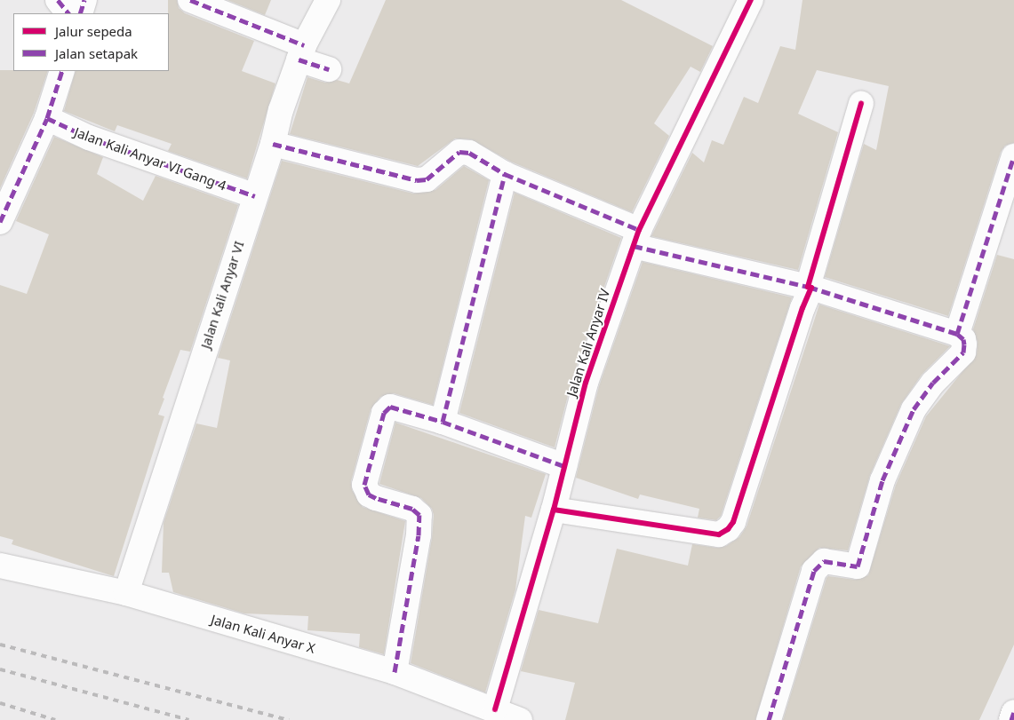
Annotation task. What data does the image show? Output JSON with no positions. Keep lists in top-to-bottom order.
{
  "streets": {
    "street": [
      "Jalan Kali Anyar VI Gang 4",
      "Jalan Kali Anyar VI",
      "Jalan Kali Anyar IV",
      "Jalan Kali Anyar X"
    ]
  },
  "crossings": [
    ["Jalan Kali Anyar VI Gang 4", "Jalan Kali Anyar VI"],
    ["Jalan Kali Anyar VI", "Jalan Kali Anyar X"],
    ["Jalan Kali Anyar IV", "Jalan Kali Anyar X"]
  ],
  "legend": ["Jalur sepeda", "Jalan setapak"]
}
